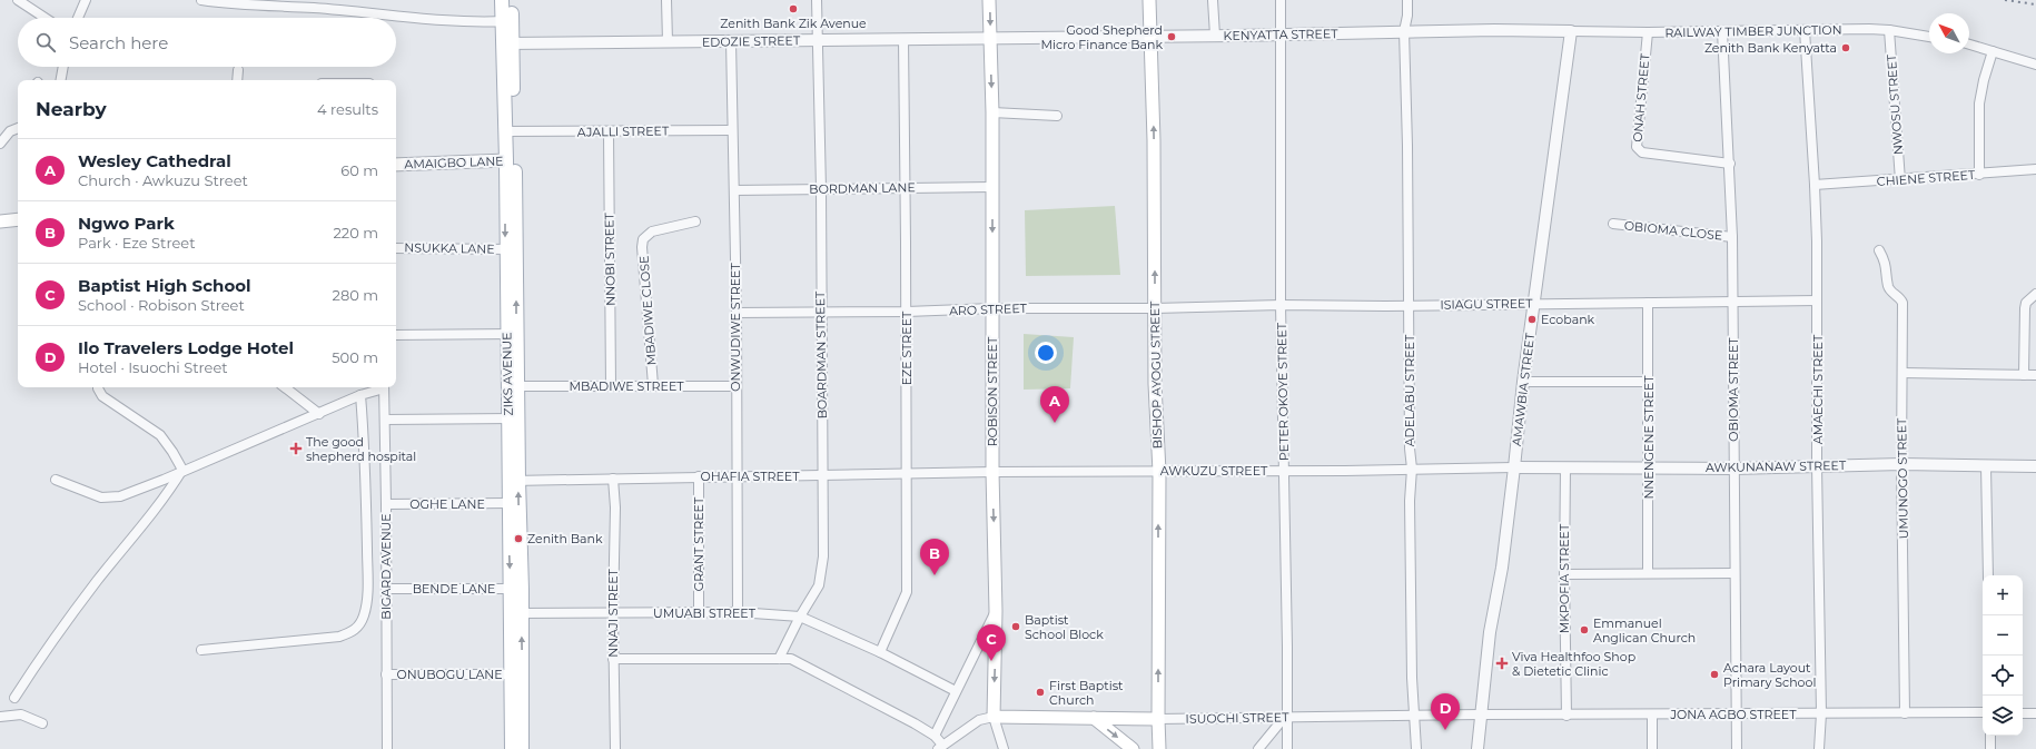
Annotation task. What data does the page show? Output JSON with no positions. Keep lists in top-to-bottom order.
{
  "streets": {
    "main road": [
      "AMAIGBO LANE",
      "ZIKS AVENUE",
      "BISHOP AYOGU STREET",
      "ROBISON STREET",
      "ISUOCHI STREET"
    ],
    "street": [
      "RAILWAY TIMBER JUNCTION",
      "KENYATTA STREET",
      "EDOZIE STREET",
      "ONAH STREET",
      "NWOSU STREET",
      "AJALLI STREET",
      "CHIENE STREET",
      "BORDMAN LANE",
      "OBIOMA CLOSE",
      "NSUKKA LANE",
      "NNOBI STREET",
      "ISIAGU STREET",
      "ARO STREET",
      "MBADIWE CLOSE",
      "ONWUDIWE STREET",
      "EZE STREET",
      "BOARDMAN STREET",
      "MBADIWE STREET",
      "AMAWBIA STREET",
      "OBIOMA STREET",
      "AMAECHI STREET",
      "ADELABU STREET",
      "PETER OKOYE STREET",
      "NNENGENE STREET",
      "AWKUNANAW STREET",
      "AWKUZU STREET",
      "OHAFIA STREET",
      "UMUNOGO STREET",
      "OGHE LANE",
      "GRANT STREET",
      "BIGARD AVENUE",
      "MKPOFIA STREET",
      "BENDE LANE",
      "NNAJI STREET",
      "UMUABI STREET",
      "ONUBOGU LANE",
      "JONA AGBO STREET"
    ]
  },
  "crossings": [
    ["RAILWAY TIMBER JUNCTION", "KENYATTA STREET"],
    ["RAILWAY TIMBER JUNCTION", "ONAH STREET"],
    ["RAILWAY TIMBER JUNCTION", "NWOSU STREET"],
    ["RAILWAY TIMBER JUNCTION", "AMAWBIA STREET"],
    ["RAILWAY TIMBER JUNCTION", "OBIOMA STREET"],
    ["RAILWAY TIMBER JUNCTION", "AMAECHI STREET"],
    ["KENYATTA STREET", "EDOZIE STREET"],
    ["KENYATTA STREET", "BISHOP AYOGU STREET"],
    ["KENYATTA STREET", "AMAWBIA STREET"],
    ["KENYATTA STREET", "ADELABU STREET"],
    ["KENYATTA STREET", "ROBISON STREET"],
    ["KENYATTA STREET", "PETER OKOYE STREET"],
    ["EDOZIE STREET", "ONWUDIWE STREET"],
    ["EDOZIE STREET", "EZE STREET"],
    ["EDOZIE STREET", "BOARDMAN STREET"],
    ["EDOZIE STREET", "ZIKS AVENUE"],
    ["EDOZIE STREET", "ROBISON STREET"],
    ["ONAH STREET", "OBIOMA STREET"],
    ["NWOSU STREET", "CHIENE STREET"],
    ["AJALLI STREET", "NNOBI STREET"],
    ["AJALLI STREET", "ONWUDIWE STREET"],
    ["AJALLI STREET", "ZIKS AVENUE"],
    ["AMAIGBO LANE", "ZIKS AVENUE"],
    ["CHIENE STREET", "AMAECHI STREET"],
    ["BORDMAN LANE", "ONWUDIWE STREET"],
    ["BORDMAN LANE", "EZE STREET"],
    ["BORDMAN LANE", "BOARDMAN STREET"],
    ["BORDMAN LANE", "ROBISON STREET"],
    ["OBIOMA CLOSE", "OBIOMA STREET"],
    ["NSUKKA LANE", "ZIKS AVENUE"],
    ["NNOBI STREET", "MBADIWE STREET"],
    ["ISIAGU STREET", "ARO STREET"],
    ["ISIAGU STREET", "BISHOP AYOGU STREET"],
    ["ISIAGU STREET", "AMAWBIA STREET"],
    ["ISIAGU STREET", "OBIOMA STREET"],
    ["ISIAGU STREET", "AMAECHI STREET"],
    ["ISIAGU STREET", "ADELABU STREET"],
    ["ISIAGU STREET", "PETER OKOYE STREET"],
    ["ISIAGU STREET", "NNENGENE STREET"],
    ["ARO STREET", "ONWUDIWE STREET"],
    ["ARO STREET", "EZE STREET"],
    ["ARO STREET", "BOARDMAN STREET"],
    ["ARO STREET", "BISHOP AYOGU STREET"],
    ["ARO STREET", "ROBISON STREET"],
    ["MBADIWE CLOSE", "MBADIWE STREET"],
    ["ONWUDIWE STREET", "MBADIWE STREET"],
    ["ONWUDIWE STREET", "OHAFIA STREET"],
    ["ONWUDIWE STREET", "UMUABI STREET"],
    ["EZE STREET", "OHAFIA STREET"],
    ["EZE STREET", "UMUABI STREET"],
    ["BOARDMAN STREET", "OHAFIA STREET"],
    ["BOARDMAN STREET", "UMUABI STREET"],
    ["ZIKS AVENUE", "MBADIWE STREET"],
    ["ZIKS AVENUE", "OHAFIA STREET"],
    ["ZIKS AVENUE", "OGHE LANE"],
    ["ZIKS AVENUE", "BENDE LANE"],
    ["ZIKS AVENUE", "UMUABI STREET"],
    ["ZIKS AVENUE", "ONUBOGU LANE"],
    ["BISHOP AYOGU STREET", "AWKUZU STREET"],
    ["BISHOP AYOGU STREET", "ISUOCHI STREET"],
    ["AMAWBIA STREET", "AWKUNANAW STREET"],
    ["AMAWBIA STREET", "AWKUZU STREET"],
    ["AMAWBIA STREET", "JONA AGBO STREET"],
    ["AMAWBIA STREET", "ISUOCHI STREET"],
    ["OBIOMA STREET", "AWKUNANAW STREET"],
    ["OBIOMA STREET", "JONA AGBO STREET"],
    ["AMAECHI STREET", "AWKUNANAW STREET"],
    ["AMAECHI STREET", "JONA AGBO STREET"],
    ["ADELABU STREET", "AWKUZU STREET"],
    ["ADELABU STREET", "ISUOCHI STREET"],
    ["ROBISON STREET", "AWKUZU STREET"],
    ["ROBISON STREET", "OHAFIA STREET"],
    ["ROBISON STREET", "ISUOCHI STREET"],
    ["PETER OKOYE STREET", "AWKUZU STREET"],
    ["PETER OKOYE STREET", "ISUOCHI STREET"],
    ["NNENGENE STREET", "AWKUNANAW STREET"],
    ["AWKUNANAW STREET", "AWKUZU STREET"],
    ["AWKUNANAW STREET", "UMUNOGO STREET"],
    ["AWKUNANAW STREET", "MKPOFIA STREET"],
    ["AWKUZU STREET", "OHAFIA STREET"],
    ["OHAFIA STREET", "GRANT STREET"],
    ["OHAFIA STREET", "NNAJI STREET"],
    ["UMUNOGO STREET", "JONA AGBO STREET"],
    ["OGHE LANE", "BIGARD AVENUE"],
    ["GRANT STREET", "UMUABI STREET"],
    ["BIGARD AVENUE", "BENDE LANE"],
    ["BIGARD AVENUE", "ONUBOGU LANE"],
    ["MKPOFIA STREET", "JONA AGBO STREET"],
    ["NNAJI STREET", "UMUABI STREET"],
    ["JONA AGBO STREET", "ISUOCHI STREET"]
  ],
  "one_way": ["BISHOP AYOGU STREET", "ROBISON STREET"],
  "places": {
    "other": [
      "Zenith Bank Zik Avenue",
      "Good Shepherd Micro Finance Bank",
      "Zenith Bank Kenyatta",
      "Ecobank",
      "Zenith Bank",
      "Baptist School Block",
      "Emmanuel Anglican Church",
      "Achara Layout Primary School",
      "First Baptist Church"
    ],
    "health": ["The good shepherd hospital", "Viva Healthfoo Shop & Dietetic Clinic"]
  },
  "north": "top left",
  "page": {
    "search": "Search here",
    "heading": ["Nearby", "4 results"],
    "list": [
      {
        "mark": "A",
        "name": "Wesley Cathedral",
        "note": "Church · Awkuzu Street",
        "value": "60 m"
      },
      {
        "mark": "B",
        "name": "Ngwo Park",
        "note": "Park · Eze Street",
        "value": "220 m"
      },
      {
        "mark": "C",
        "name": "Baptist High School",
        "note": "School · Robison Street",
        "value": "280 m"
      },
      {
        "mark": "D",
        "name": "Ilo Travelers Lodge Hotel",
        "note": "Hotel · Isuochi Street",
        "value": "500 m"
      }
    ],
    "pins": [
      "A",
      "B",
      "C",
      "D"
    ],
    "map_buttons": ["+", "−"]
  }
}
